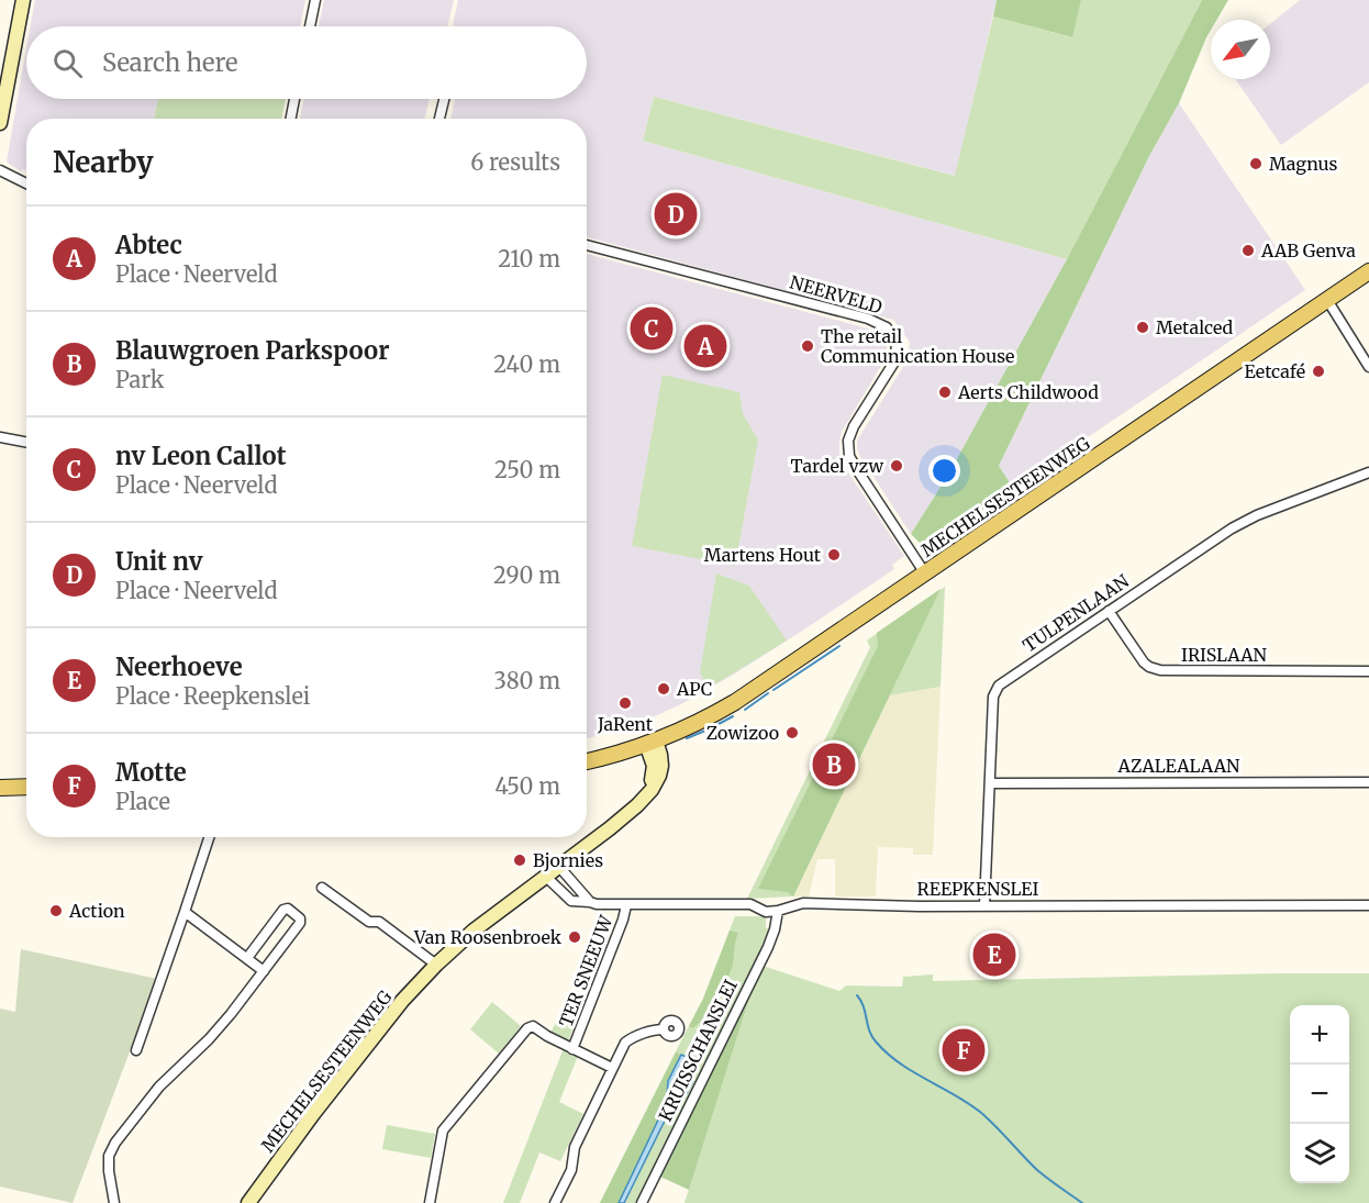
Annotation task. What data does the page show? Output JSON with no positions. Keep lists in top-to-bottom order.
{
  "streets": {
    "main road": ["MECHELSESTEENWEG"],
    "street": [
      "NEERVELD",
      "TULPENLAAN",
      "IRISLAAN",
      "AZALEALAAN",
      "REEPKENSLEI",
      "TER SNEEUW",
      "KRUISSCHANSLEI"
    ]
  },
  "crossings": [
    ["NEERVELD", "MECHELSESTEENWEG"],
    ["MECHELSESTEENWEG", "REEPKENSLEI"],
    ["TULPENLAAN", "IRISLAAN"],
    ["TULPENLAAN", "AZALEALAAN"],
    ["TULPENLAAN", "REEPKENSLEI"],
    ["REEPKENSLEI", "TER SNEEUW"],
    ["REEPKENSLEI", "KRUISSCHANSLEI"]
  ],
  "places": [
    "Magnus",
    "AAB Genva",
    "Metalced",
    "The retail Communication House",
    "Eetcafé",
    "Aerts Childwood",
    "Tardel vzw",
    "Martens Hout",
    "APC",
    "JaRent",
    "Zowizoo",
    "Bjornies",
    "Action",
    "Van Roosenbroek"
  ],
  "north": "bottom left",
  "page": {
    "search": "Search here",
    "heading": ["Nearby", "6 results"],
    "pins": [
      "D",
      "C",
      "A",
      "B",
      "E",
      "F"
    ],
    "list": [
      {
        "mark": "A",
        "name": "Abtec",
        "note": "Place · Neerveld",
        "value": "210 m"
      },
      {
        "mark": "B",
        "name": "Blauwgroen Parkspoor",
        "note": "Park",
        "value": "240 m"
      },
      {
        "mark": "C",
        "name": "nv Leon Callot",
        "note": "Place · Neerveld",
        "value": "250 m"
      },
      {
        "mark": "D",
        "name": "Unit nv",
        "note": "Place · Neerveld",
        "value": "290 m"
      },
      {
        "mark": "E",
        "name": "Neerhoeve",
        "note": "Place · Reepkenslei",
        "value": "380 m"
      },
      {
        "mark": "F",
        "name": "Motte",
        "note": "Place",
        "value": "450 m"
      }
    ],
    "map_buttons": ["+", "−"]
  }
}
